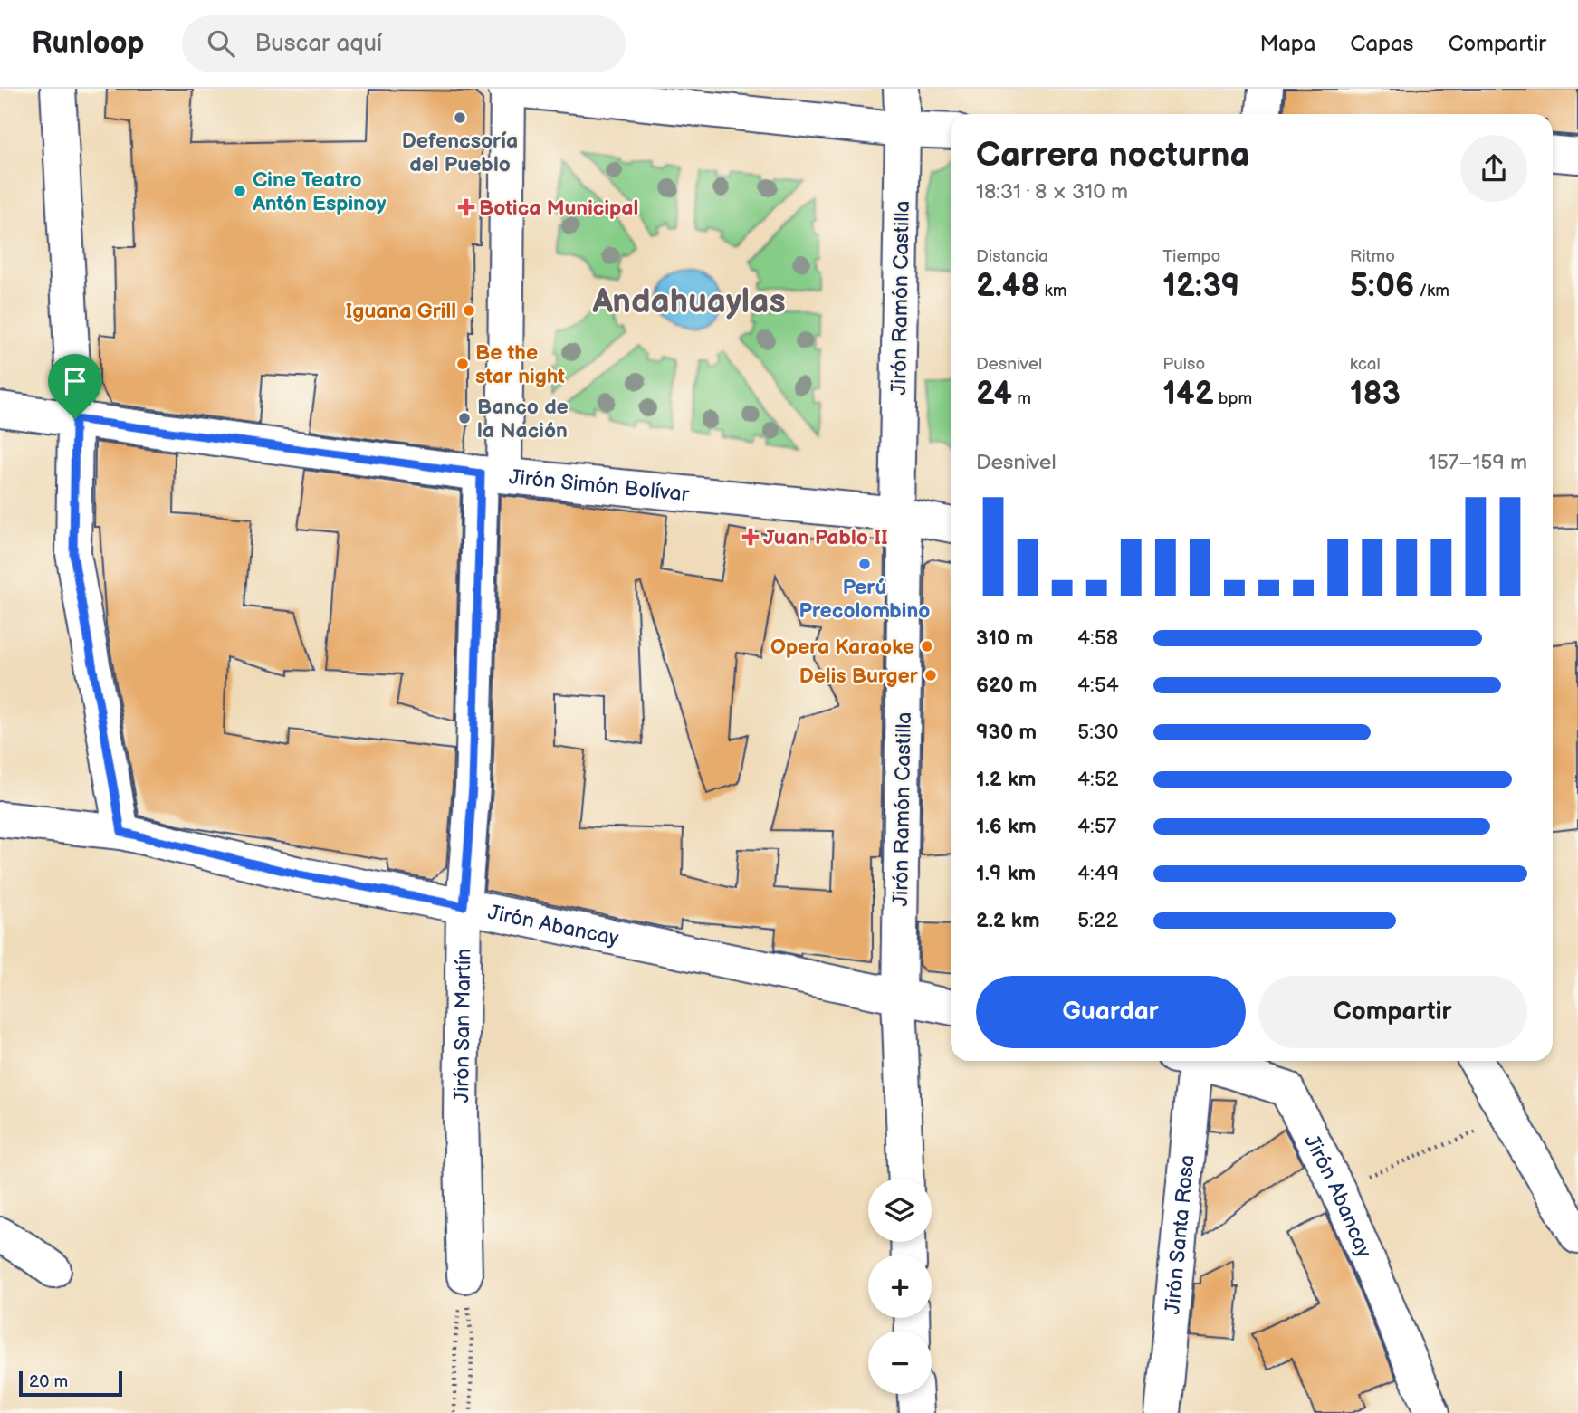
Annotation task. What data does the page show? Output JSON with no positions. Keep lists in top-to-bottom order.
{
  "streets": {
    "street": [
      "Jirón Ramón Castilla",
      "Jirón Simón Bolívar",
      "Jirón Abancay",
      "Jirón San Martín",
      "Jirón Santa Rosa"
    ]
  },
  "crossings": [
    ["Jirón Ramón Castilla", "Jirón Simón Bolívar"],
    ["Jirón Ramón Castilla", "Jirón Abancay"],
    ["Jirón Simón Bolívar", "Jirón San Martín"],
    ["Jirón Abancay", "Jirón San Martín"]
  ],
  "districts": ["Andahuaylas"],
  "places": {
    "other": [
      "Defencsoría del Pueblo",
      "Cine Teatro Antón Espinoy",
      "Iguana Grill",
      "Be the star night",
      "Banco de la Nación",
      "Perú Precolombino",
      "Opera Karaoke",
      "Delis Burger"
    ],
    "health": ["Botica Municipal", "Juan Pablo II"]
  },
  "scale_bar": "20 m",
  "page": {
    "header": "Runloop",
    "search": "Buscar aquí",
    "nav": ["Mapa", "Capas", "Compartir"],
    "heading": ["Carrera nocturna", "18:31 · 8 × 310 m"],
    "stats": [
      ["Distancia", "2.48 km"],
      ["Tiempo", "12:39"],
      ["Ritmo", "5:06 /km"],
      ["Desnivel", "24 m"],
      ["Pulso", "142 bpm"],
      ["kcal", "183"]
    ],
    "chart": ["Desnivel", "157–159 m"],
    "list": [
      {
        "name": "310 m",
        "note": "4:58"
      },
      {
        "name": "620 m",
        "note": "4:54"
      },
      {
        "name": "930 m",
        "note": "5:30"
      },
      {
        "name": "1.2 km",
        "note": "4:52"
      },
      {
        "name": "1.6 km",
        "note": "4:57"
      },
      {
        "name": "1.9 km",
        "note": "4:49"
      },
      {
        "name": "2.2 km",
        "note": "5:22"
      }
    ],
    "buttons": ["Guardar", "Compartir"],
    "map_buttons": ["+", "−"],
    "scale": "20 m"
  }
}
